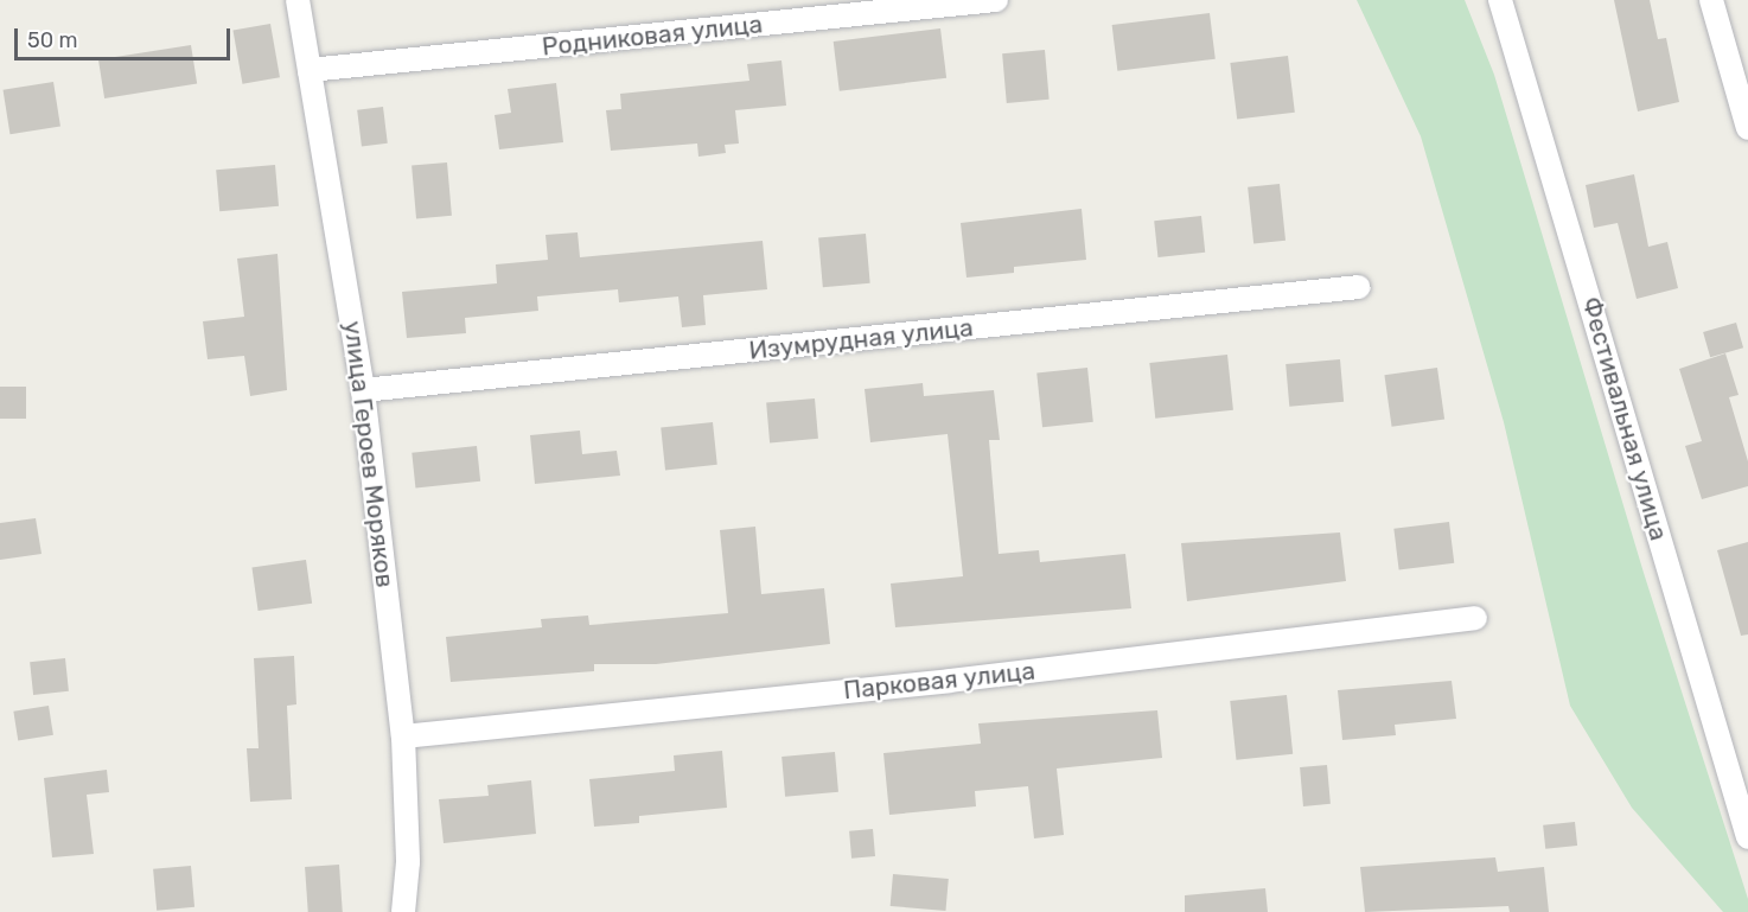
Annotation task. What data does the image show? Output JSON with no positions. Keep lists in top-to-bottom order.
{
  "streets": {
    "street": [
      "Родниковая улица",
      "Изумрудная улица",
      "Фестивальная улица",
      "улица Героев Моряков",
      "Парковая улица"
    ]
  },
  "crossings": [
    ["Родниковая улица", "улица Героев Моряков"],
    ["Изумрудная улица", "улица Героев Моряков"],
    ["улица Героев Моряков", "Парковая улица"]
  ],
  "scale_bar": "50 m"
}
